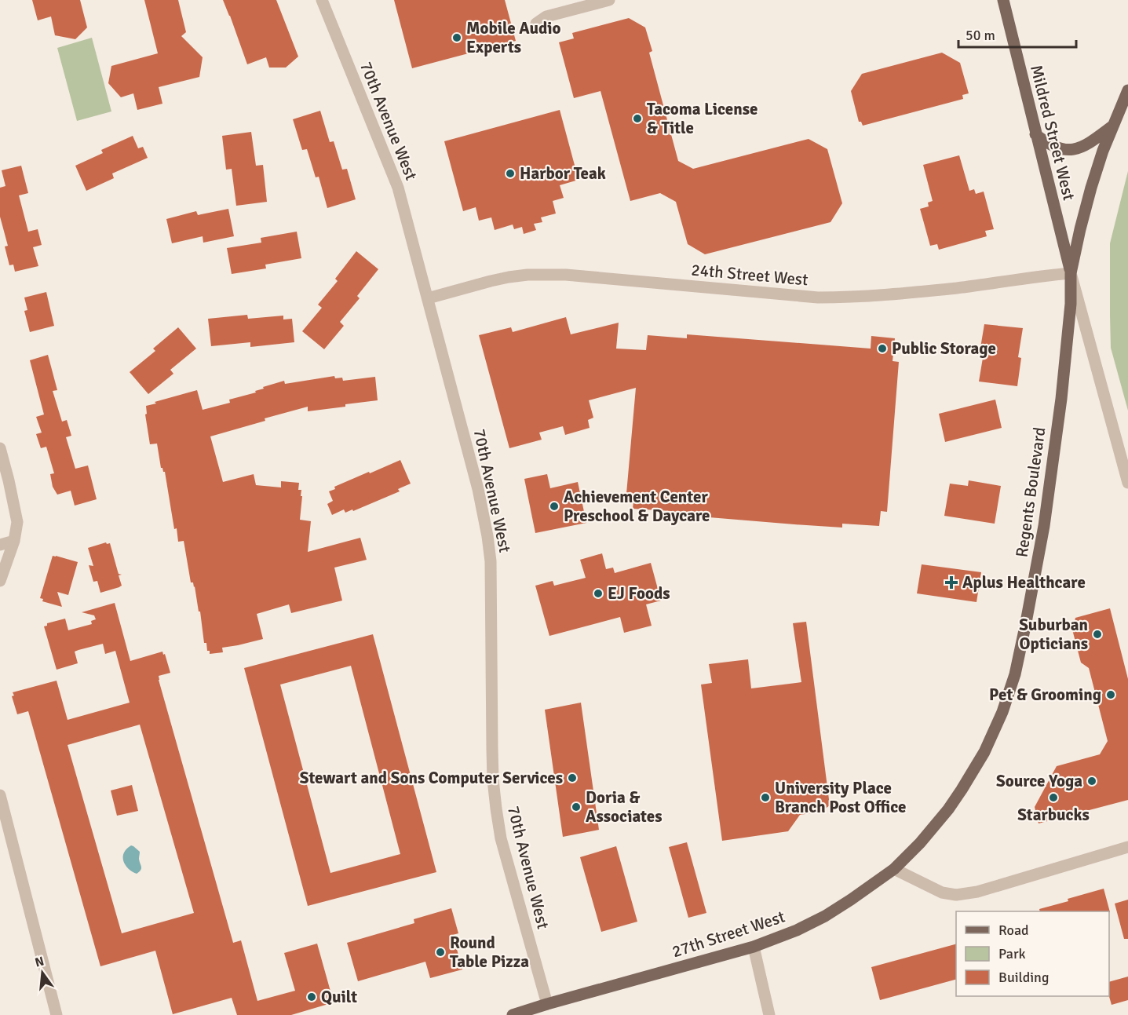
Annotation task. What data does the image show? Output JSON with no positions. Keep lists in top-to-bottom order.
{
  "streets": {
    "main road": ["Mildred Street West", "Regents Boulevard", "27th Street West"],
    "street": ["70th Avenue West", "24th Street West"]
  },
  "crossings": [
    ["70th Avenue West", "24th Street West"],
    ["70th Avenue West", "27th Street West"],
    ["Mildred Street West", "24th Street West"],
    ["Mildred Street West", "Regents Boulevard"],
    ["24th Street West", "Regents Boulevard"],
    ["Regents Boulevard", "27th Street West"]
  ],
  "places": {
    "other": [
      "Mobile Audio Experts",
      "Tacoma License & Title",
      "Harbor Teak",
      "Public Storage",
      "Achievement Center Preschool & Daycare",
      "EJ Foods",
      "Suburban Opticians",
      "Pet & Grooming",
      "Stewart and Sons Computer Services",
      "Source Yoga",
      "University Place Branch Post Office",
      "Starbucks",
      "Doria & Associates",
      "Round Table Pizza",
      "Quilt"
    ],
    "health": ["Aplus Healthcare"]
  },
  "legend": ["Road", "Park", "Building"],
  "scale_bar": "50 m",
  "north": "top"
}
